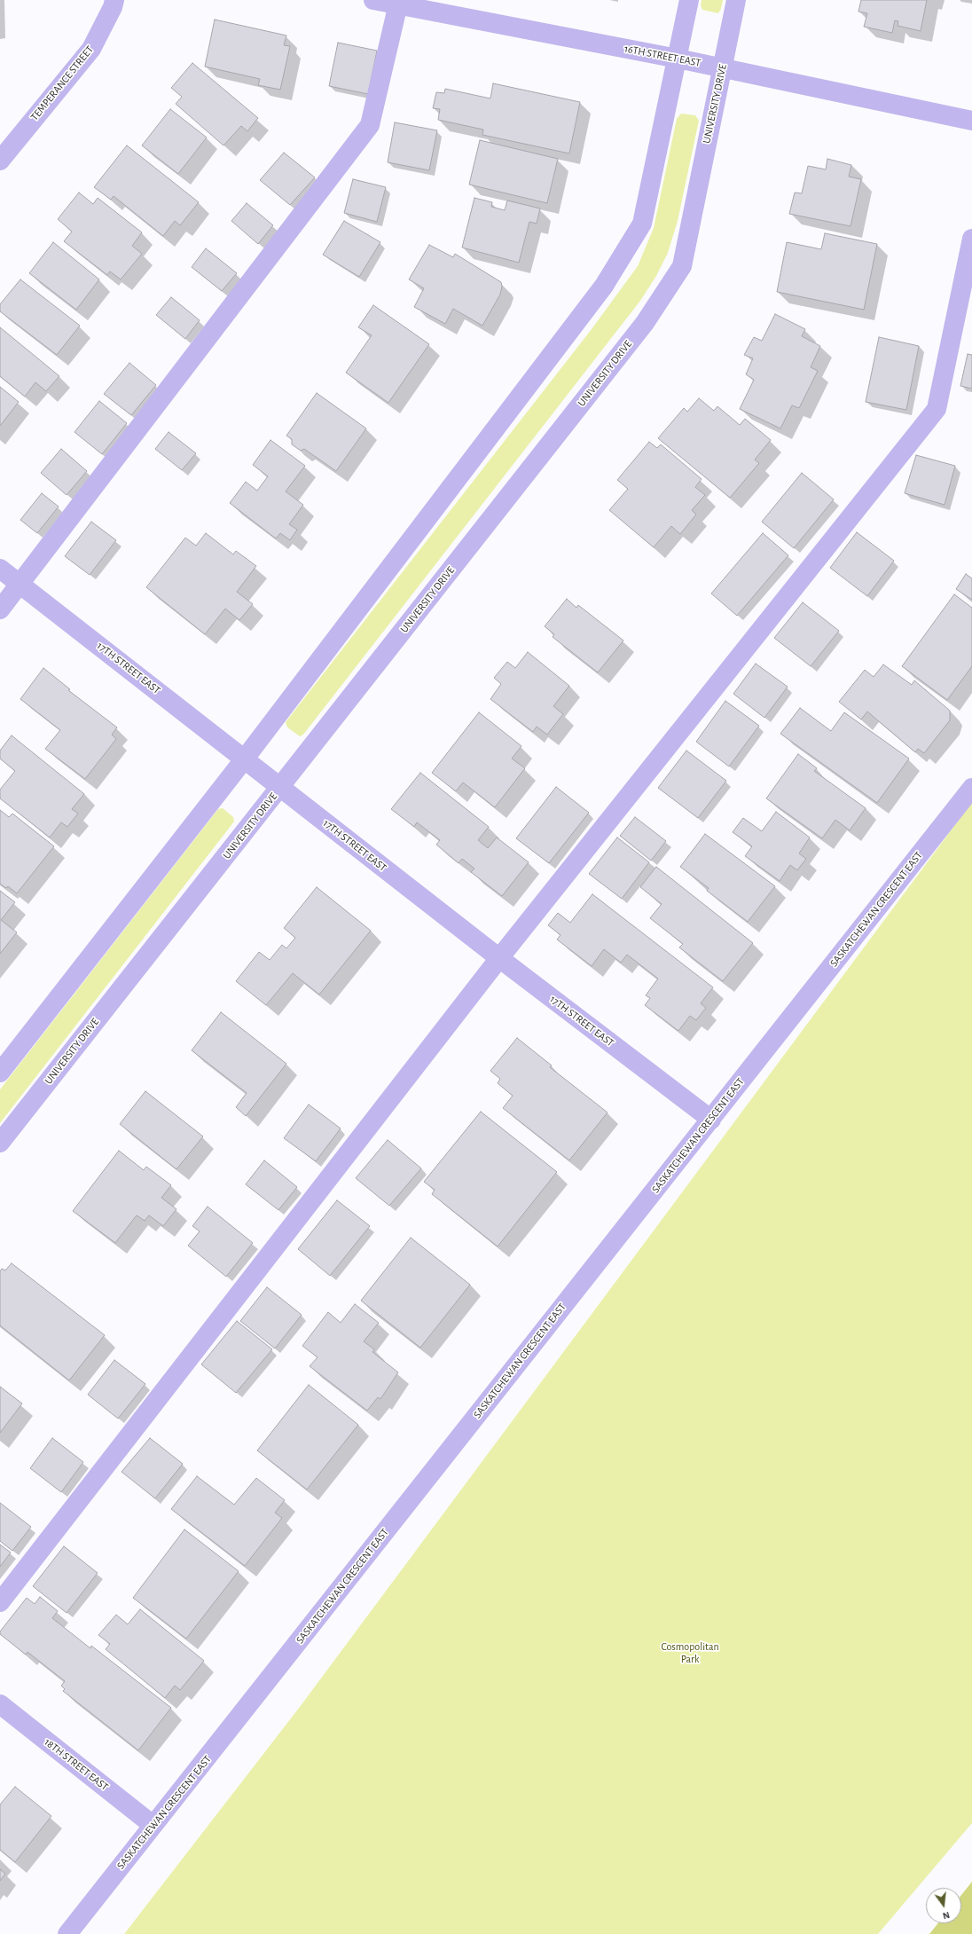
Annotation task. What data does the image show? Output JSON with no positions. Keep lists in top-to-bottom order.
{
  "streets": {
    "street": [
      "16TH STREET EAST",
      "TEMPERANCE STREET",
      "UNIVERSITY DRIVE",
      "17TH STREET EAST",
      "SASKATCHEWAN CRESCENT EAST",
      "18TH STREET EAST"
    ]
  },
  "crossings": [
    ["16TH STREET EAST", "UNIVERSITY DRIVE"],
    ["UNIVERSITY DRIVE", "17TH STREET EAST"],
    ["17TH STREET EAST", "SASKATCHEWAN CRESCENT EAST"],
    ["SASKATCHEWAN CRESCENT EAST", "18TH STREET EAST"]
  ],
  "parks": ["Cosmopolitan Park"],
  "north": "bottom"
}
